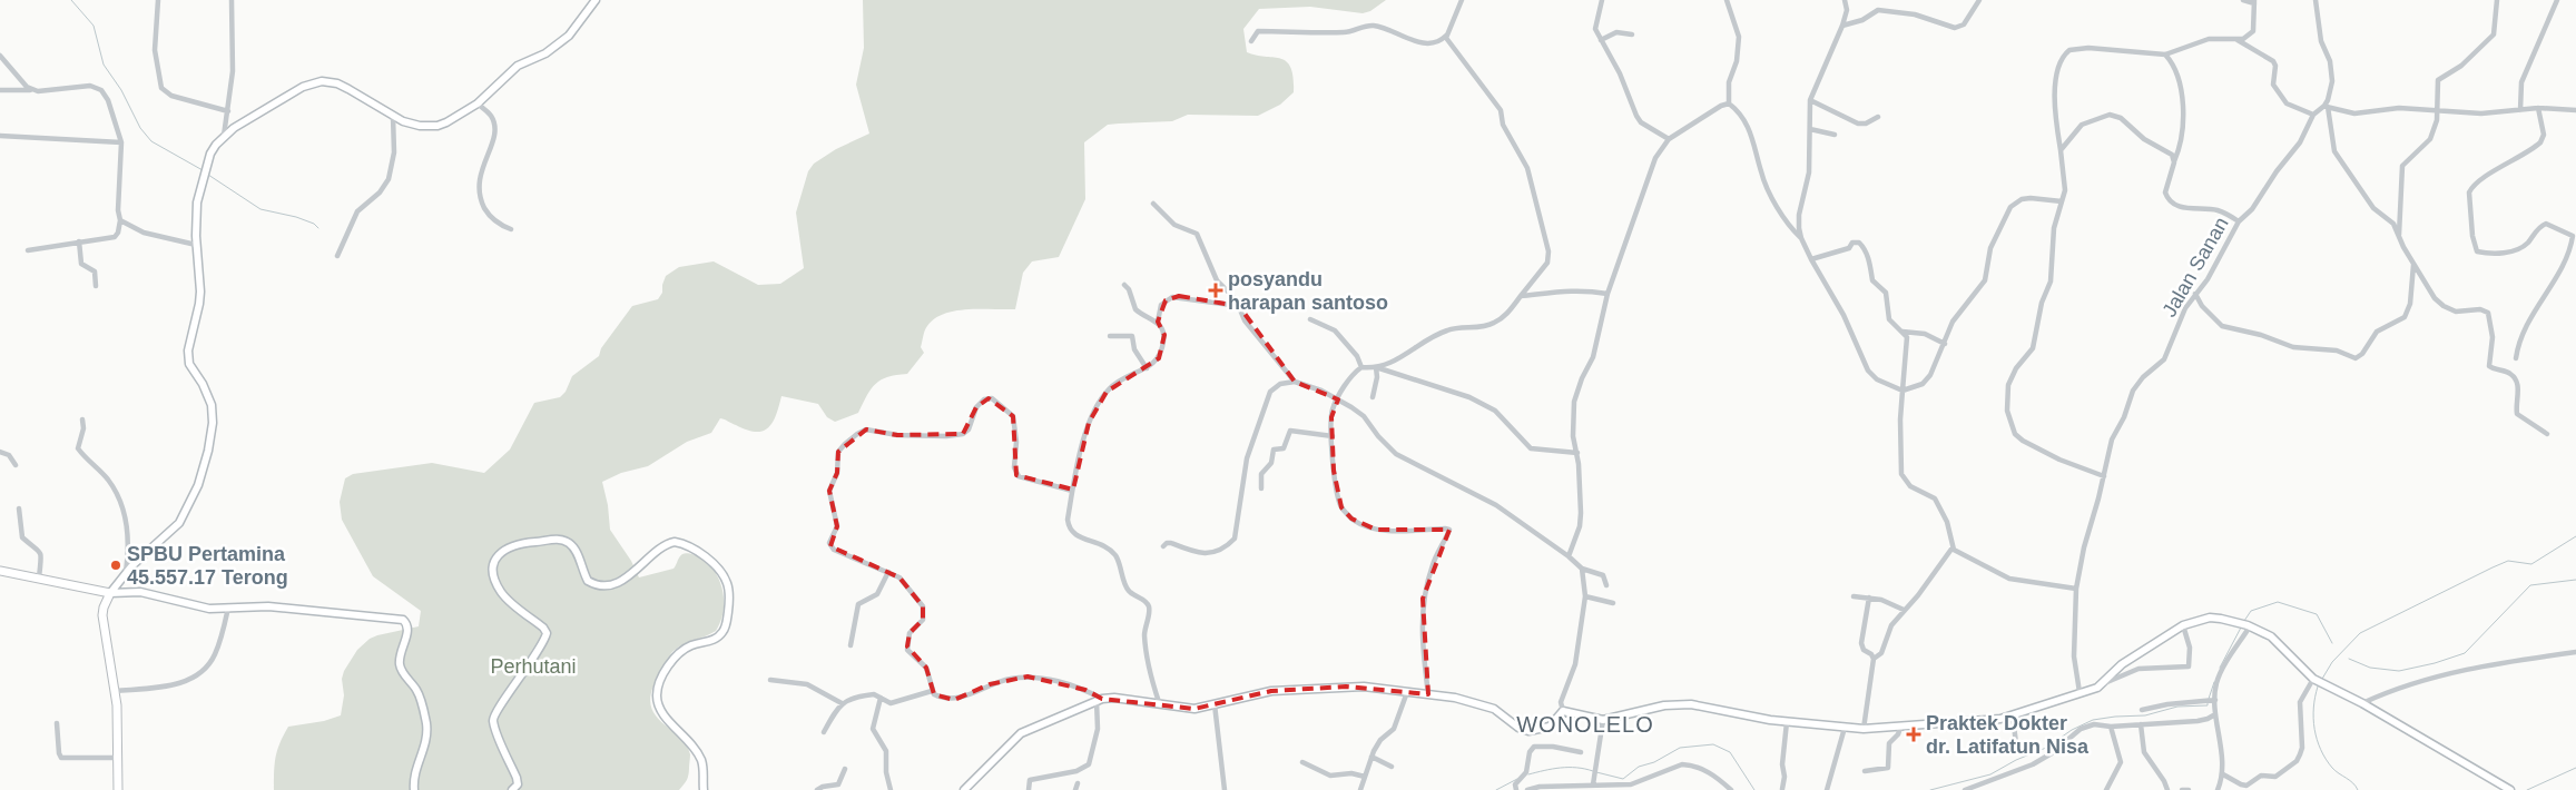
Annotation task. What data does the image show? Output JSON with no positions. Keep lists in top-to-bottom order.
{
  "streets": {
    "street": ["Jalan Sanan"]
  },
  "districts": ["WONOLELO"],
  "parks": ["Perhutani"],
  "places": {
    "health": ["posyandu harapan santoso", "Praktek Dokter dr. Latifatun Nisa"],
    "other": ["SPBU Pertamina 45.557.17 Terong"]
  }
}
